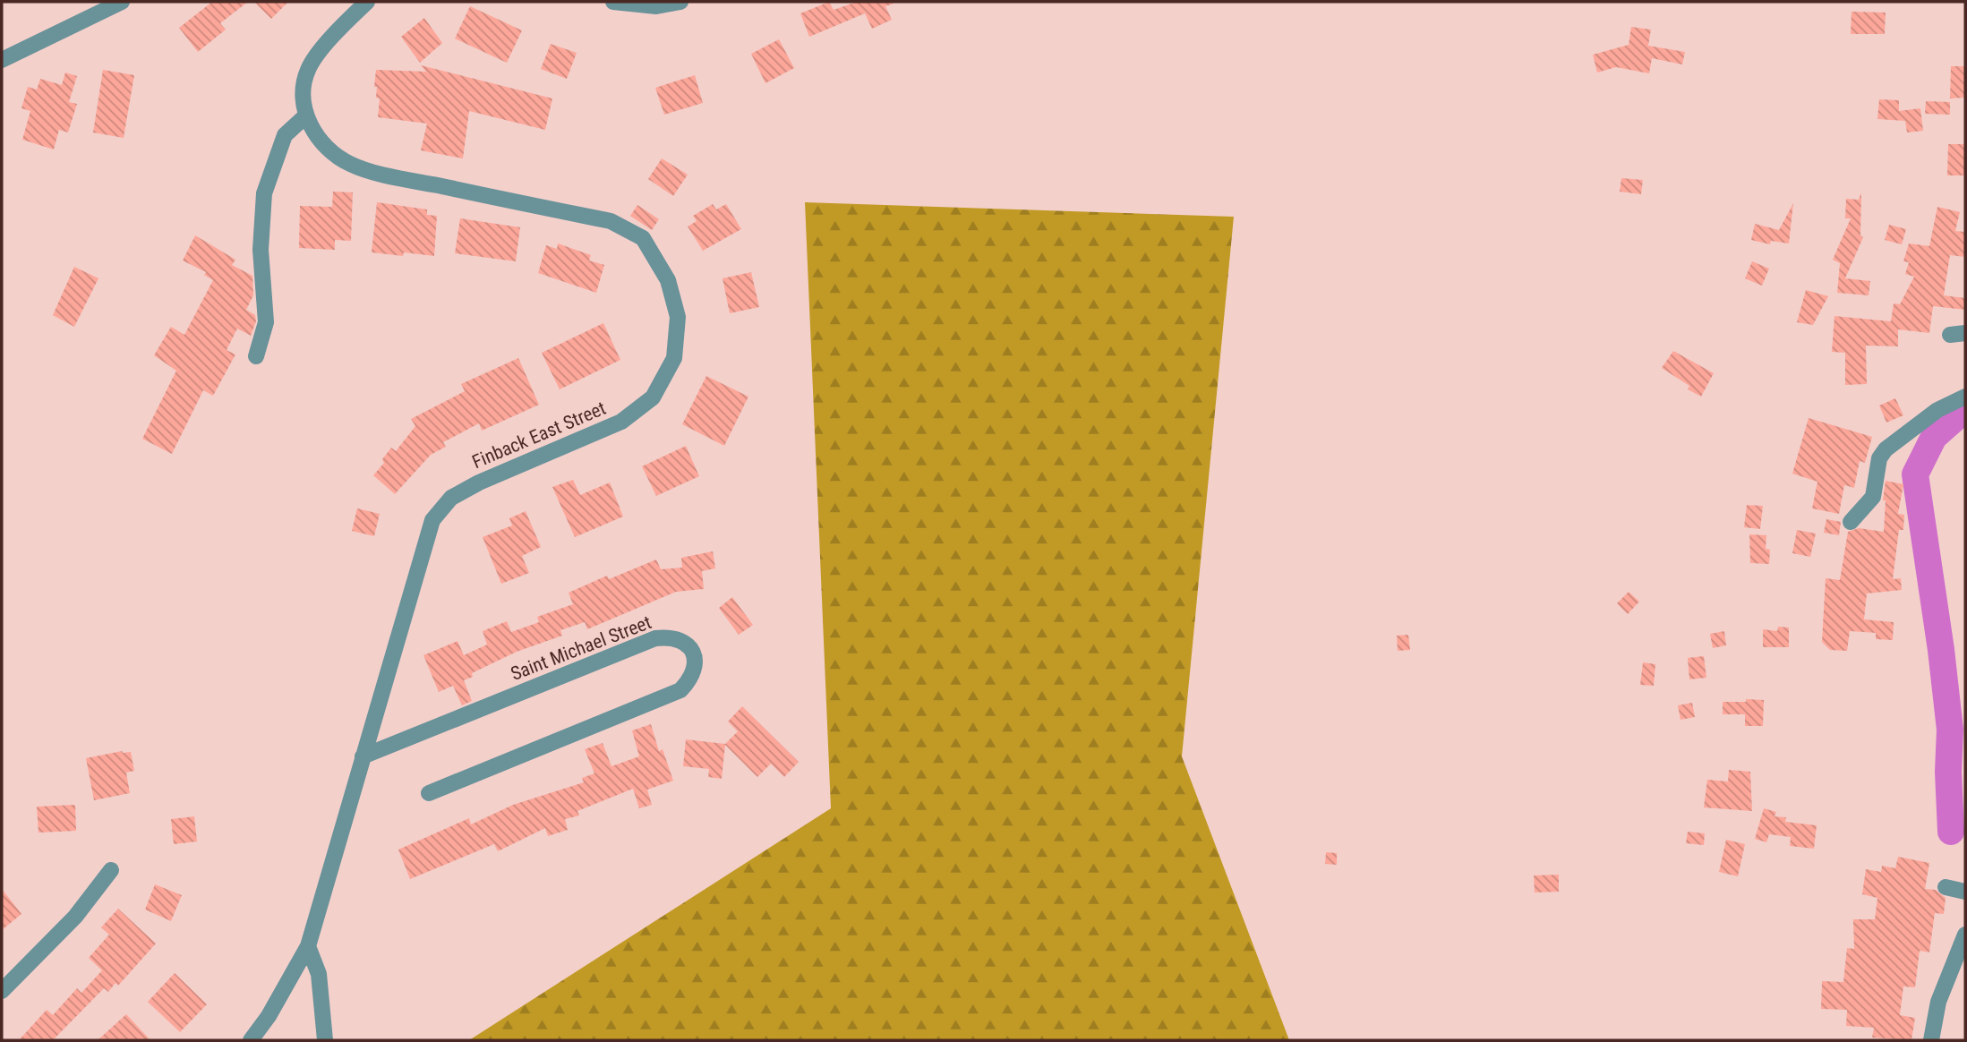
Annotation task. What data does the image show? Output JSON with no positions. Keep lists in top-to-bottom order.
{
  "streets": {
    "street": ["Finback East Street", "Saint Michael Street"]
  },
  "crossings": [
    ["Finback East Street", "Saint Michael Street"]
  ]
}
